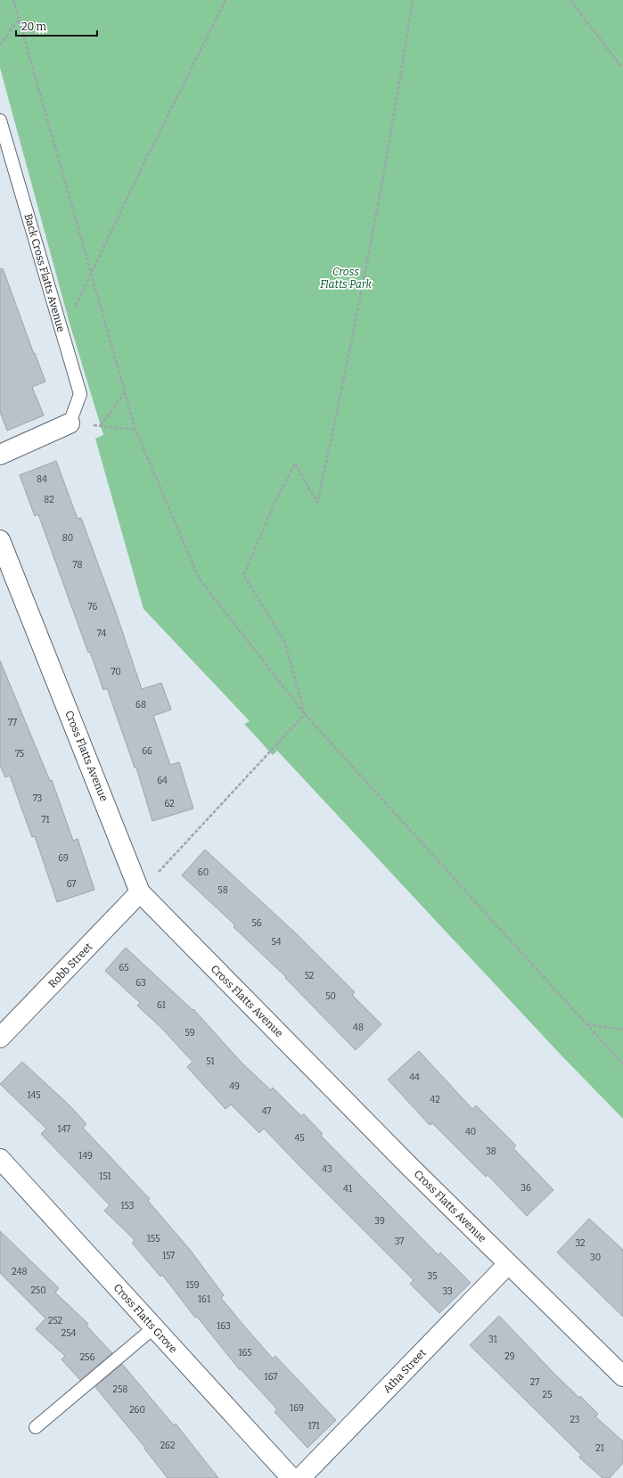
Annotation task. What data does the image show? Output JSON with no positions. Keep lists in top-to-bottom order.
{
  "streets": {
    "street": [
      "Cross Flatts Avenue",
      "Robb Street",
      "Cross Flatts Grove",
      "Atha Street"
    ],
    "lane": ["Back Cross Flatts Avenue"]
  },
  "crossings": [
    ["Cross Flatts Avenue", "Robb Street"],
    ["Cross Flatts Avenue", "Atha Street"]
  ],
  "parks": ["Cross Flatts Park"],
  "house_numbers": [
    "84",
    "82",
    "80",
    "78",
    "76",
    "74",
    "70",
    "68",
    "77",
    "66",
    "75",
    "64",
    "73",
    "62",
    "71",
    "69",
    "60",
    "67",
    "58",
    "56",
    "54",
    "65",
    "52",
    "63",
    "50",
    "61",
    "48",
    "59",
    "51",
    "44",
    "49",
    "145",
    "42",
    "47",
    "147",
    "40",
    "45",
    "38",
    "149",
    "43",
    "151",
    "36",
    "41",
    "153",
    "39",
    "155",
    "37",
    "32",
    "157",
    "30",
    "248",
    "35",
    "159",
    "250",
    "33",
    "161",
    "252",
    "163",
    "254",
    "31",
    "165",
    "29",
    "256",
    "167",
    "27",
    "258",
    "25",
    "169",
    "260",
    "23",
    "171",
    "262",
    "21"
  ],
  "scale_bar": "20 m"
}
